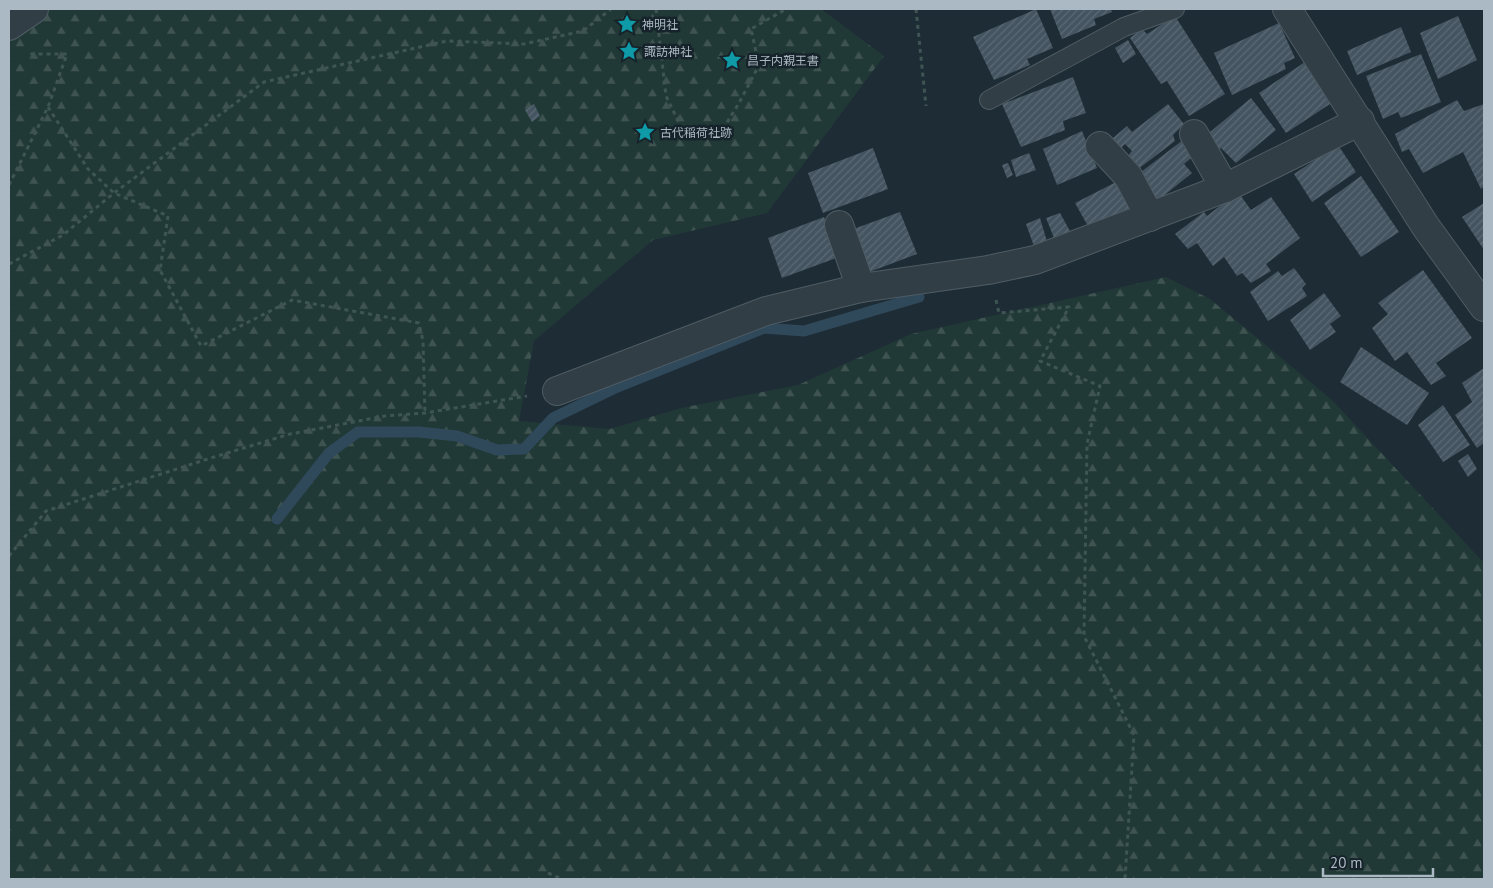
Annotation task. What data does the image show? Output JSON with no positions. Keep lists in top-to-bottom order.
{
  "places": {
    "place": [
      "神明社",
      "諏訪神社",
      "昌子内親王書",
      "古代稲荷社跡"
    ]
  },
  "scale_bar": "20 m"
}
